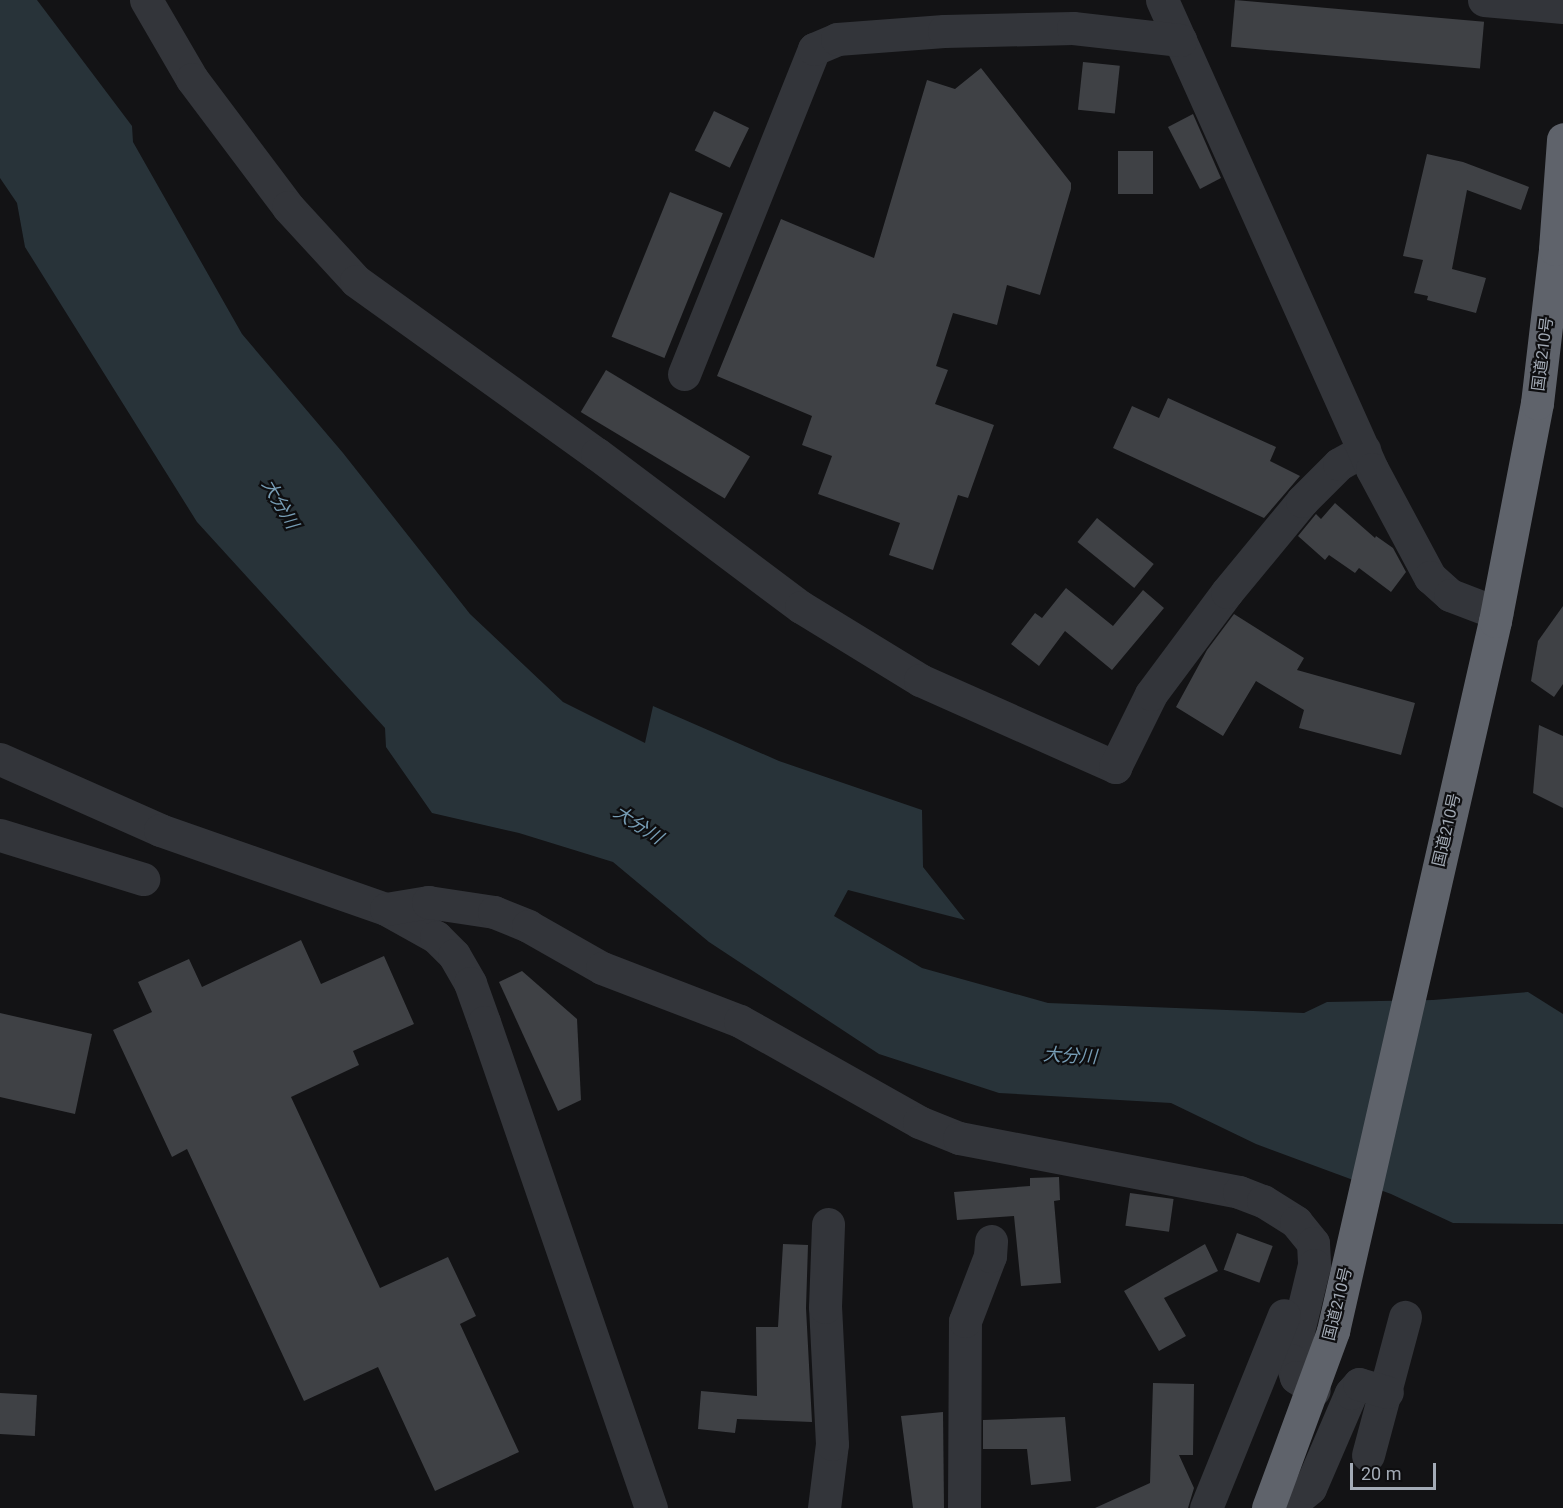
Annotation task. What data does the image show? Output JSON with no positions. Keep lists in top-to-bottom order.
{
  "streets": {
    "highway": ["国道210号"]
  },
  "water": ["大分川"],
  "scale_bar": "20 m"
}
